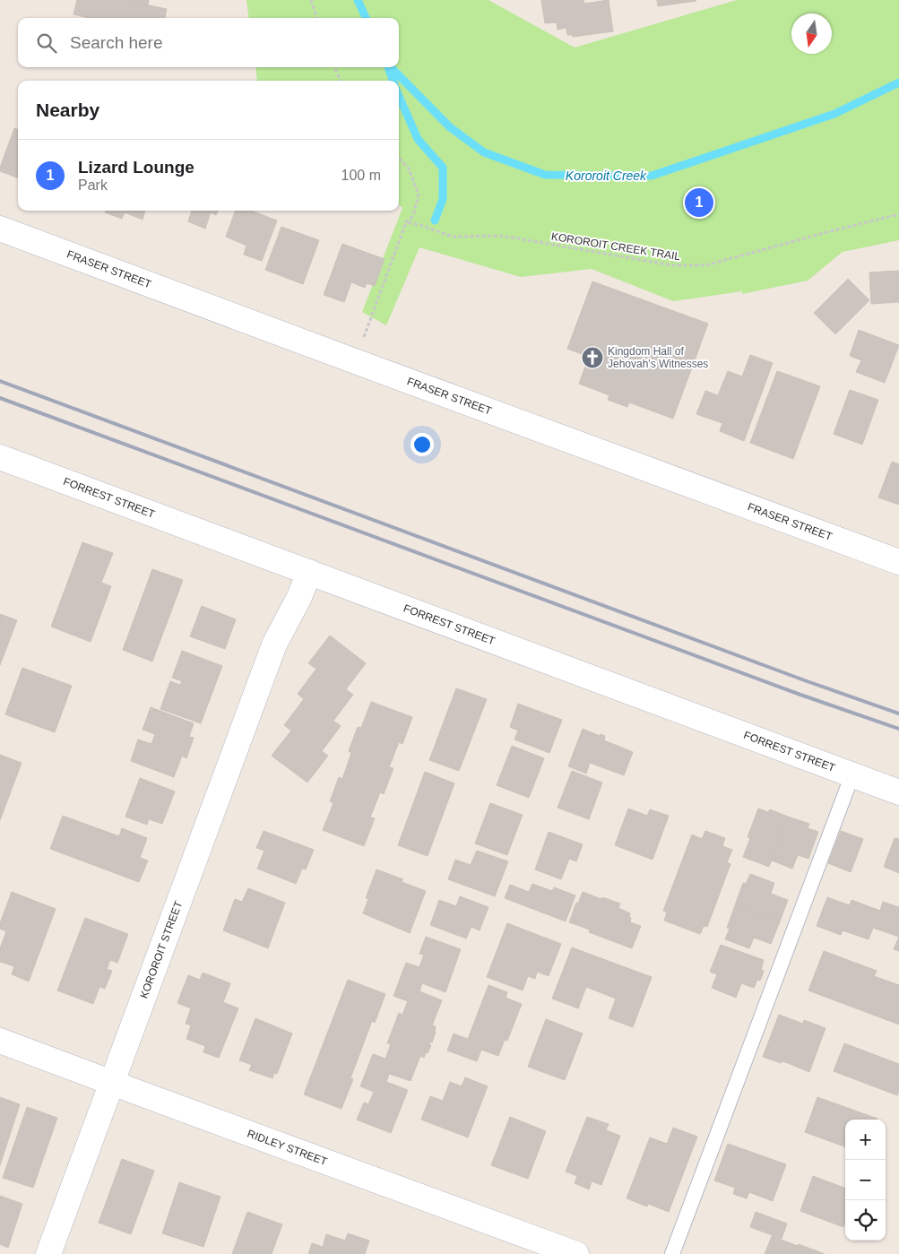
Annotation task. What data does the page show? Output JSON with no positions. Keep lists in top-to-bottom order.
{
  "streets": {
    "street": [
      "FRASER STREET",
      "FORREST STREET",
      "KOROROIT STREET",
      "RIDLEY STREET"
    ],
    "path": ["KOROROIT CREEK TRAIL"]
  },
  "crossings": [
    ["FORREST STREET", "KOROROIT STREET"],
    ["KOROROIT STREET", "RIDLEY STREET"]
  ],
  "water": ["Kororoit Creek"],
  "places": {
    "church": ["Kingdom Hall of Jehovah's Witnesses"]
  },
  "north": "bottom",
  "page": {
    "search": "Search here",
    "heading": "Nearby",
    "list": [
      {
        "mark": "1",
        "name": "Lizard Lounge",
        "note": "Park",
        "value": "100 m"
      }
    ],
    "pins": "1",
    "map_buttons": ["+", "−"]
  }
}
